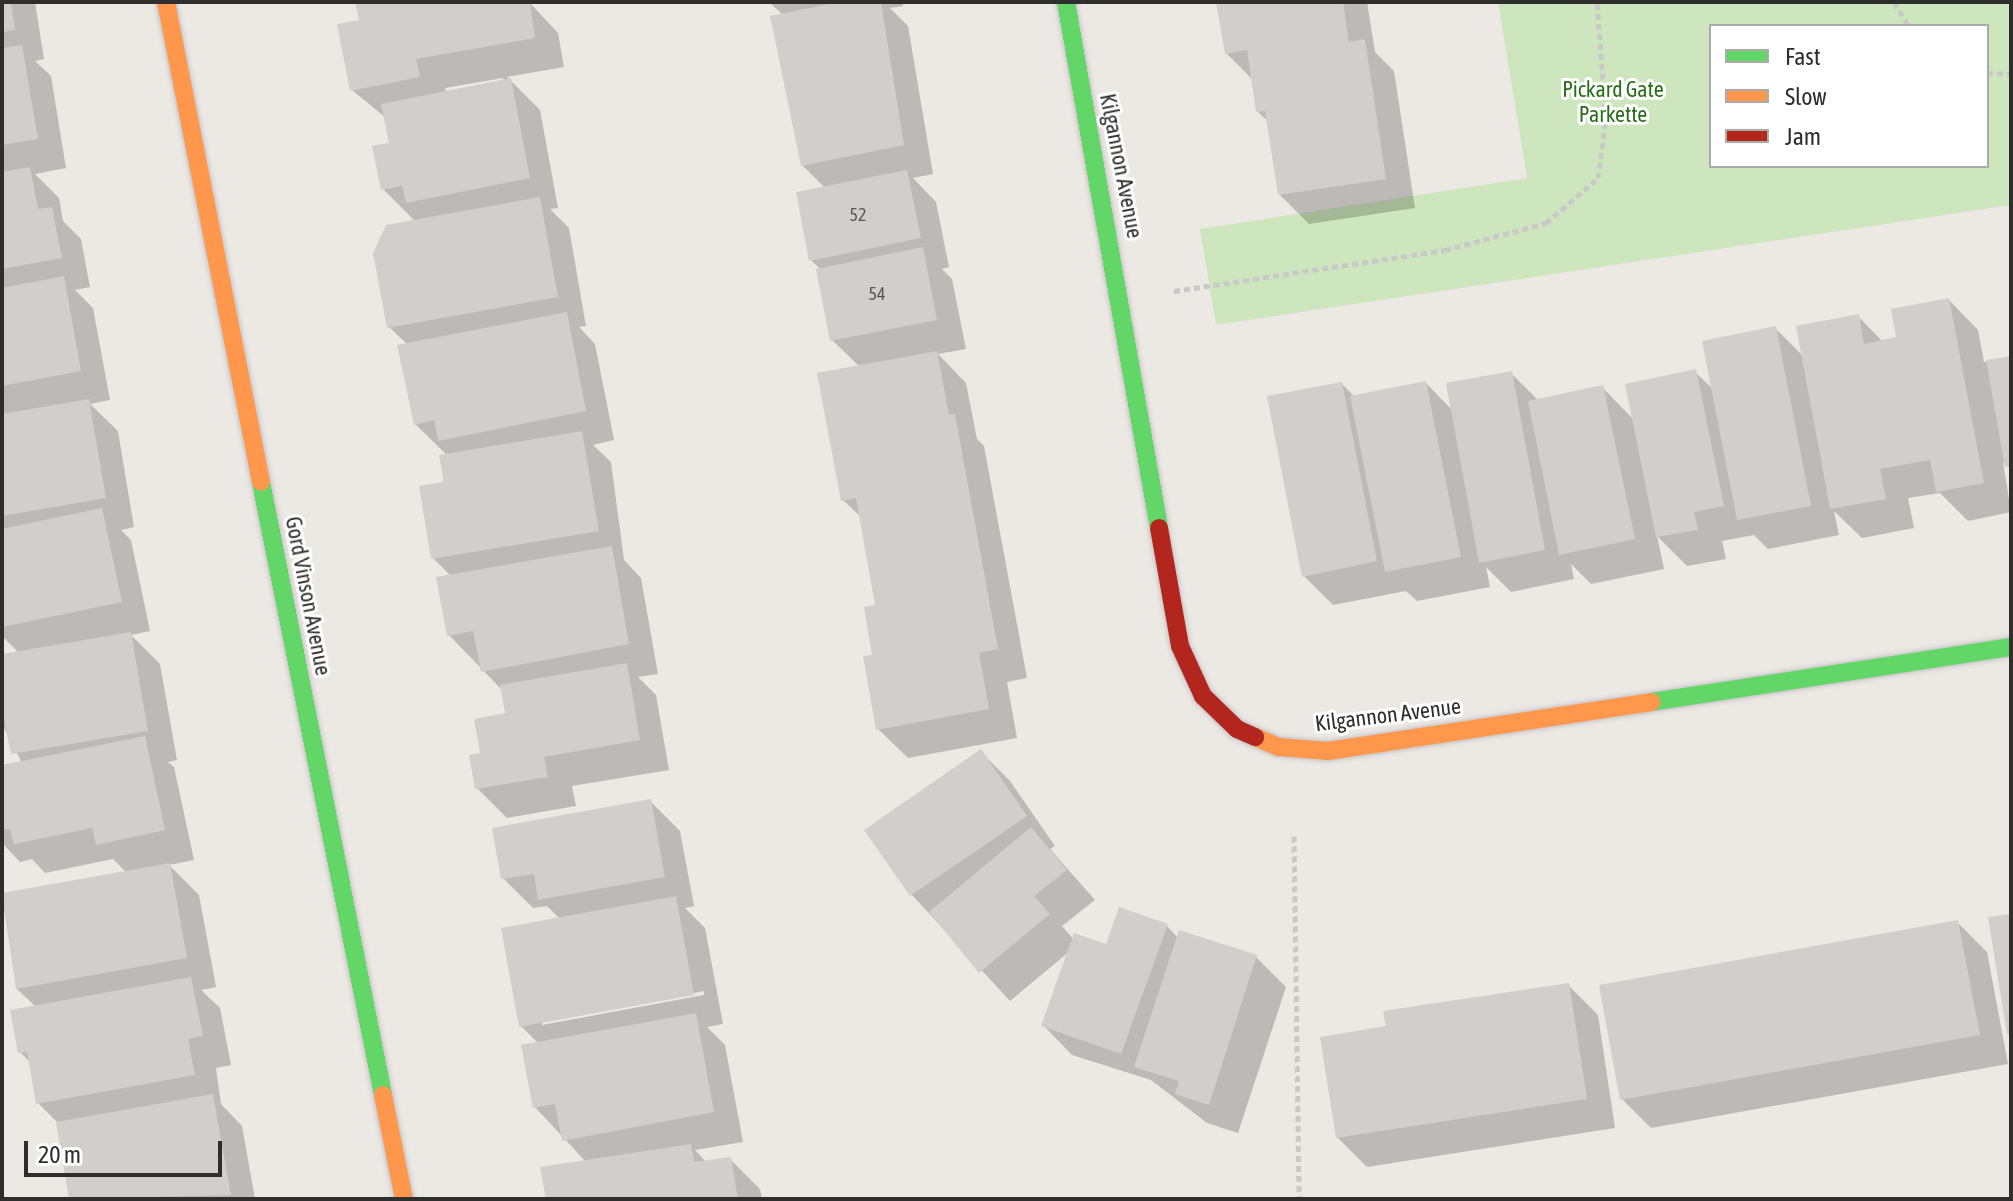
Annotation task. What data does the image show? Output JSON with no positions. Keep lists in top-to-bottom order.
{
  "streets": {
    "street": ["Kilgannon Avenue", "Gord Vinson Avenue"]
  },
  "parks": ["Pickard Gate Parkette"],
  "house_numbers": ["52", "54"],
  "legend": ["Fast", "Slow", "Jam"],
  "scale_bar": "20 m"
}
